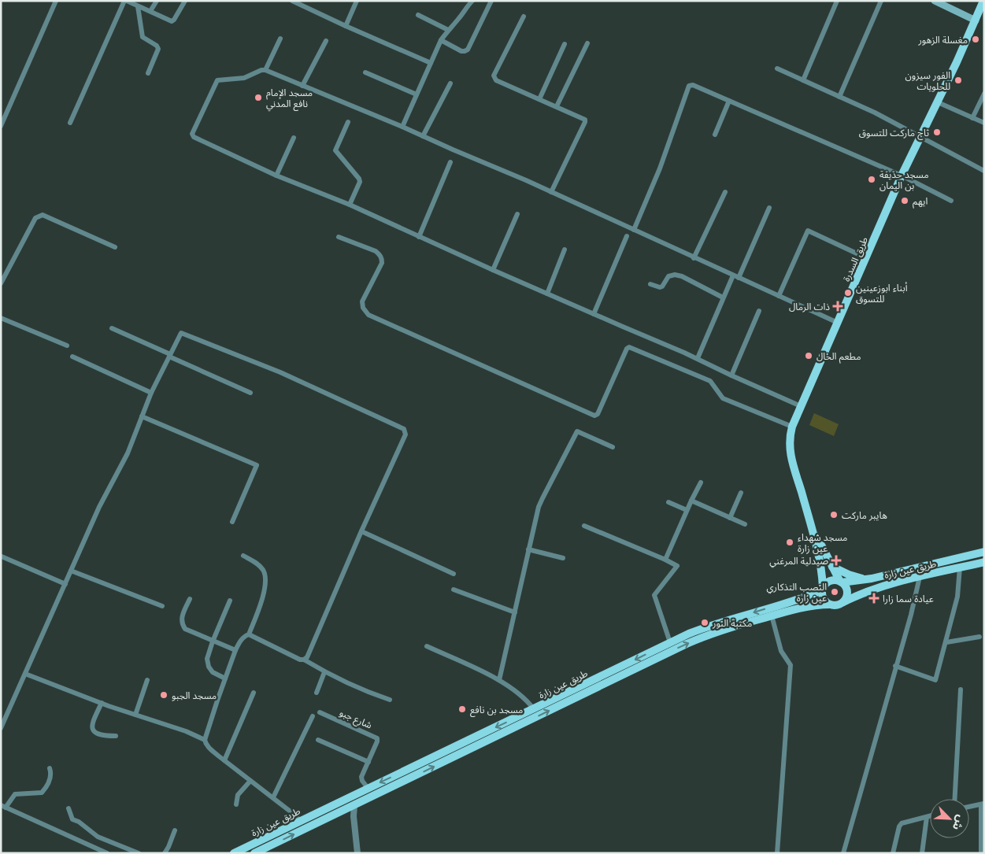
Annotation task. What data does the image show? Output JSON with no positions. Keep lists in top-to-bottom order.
{
  "streets": {
    "main road": ["طريق السدرة", "طريق عين زارة"],
    "street": ["شارع جبو"]
  },
  "crossings": [
    ["طريق عين زارة", "شارع جبو"]
  ],
  "places": {
    "other": [
      "مغسلة الزهور",
      "الفور سيزون للحلويات",
      "مسجد الإمام نافع المدني",
      "تاج ماركت للتسوق",
      "مسجد حذيفة بن اليمان",
      "ايهم",
      "أبناء ابوزعينين للتسوق",
      "مطعم الخال",
      "هايبر ماركت",
      "مسجد شهداء عين زارة",
      "النصب التذكاري عين زارة",
      "مكتبة النور",
      "مسجد الجبو",
      "مسجد بن نافع"
    ],
    "health": ["ذات الرمال", "صيدلية المرغني", "عيادة سما زارا"]
  },
  "north": "bottom right"
}
